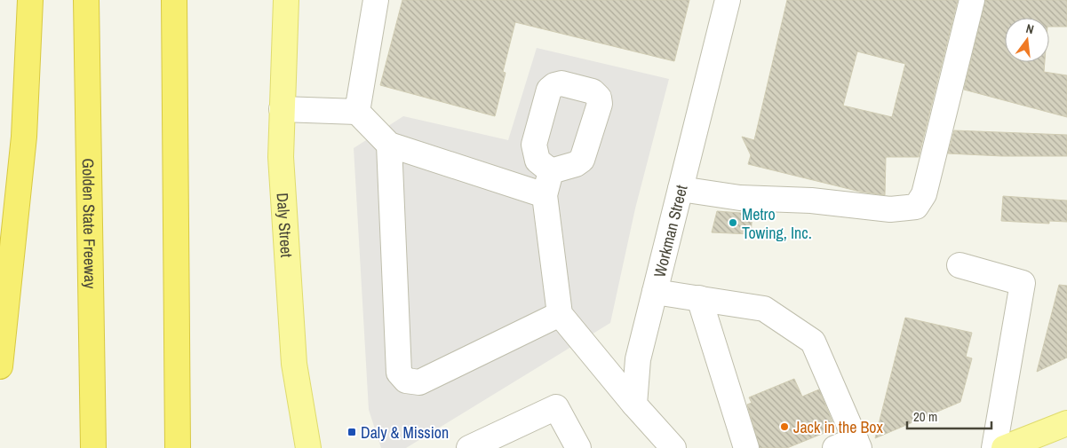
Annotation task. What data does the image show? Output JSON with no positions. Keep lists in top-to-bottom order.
{
  "streets": {
    "highway": ["Golden State Freeway"],
    "main road": ["Daly Street"],
    "street": ["Workman Street"]
  },
  "places": {
    "other": ["Metro Towing, Inc.", "Jack in the Box"],
    "transit": ["Daly & Mission"]
  },
  "scale_bar": "20 m",
  "north": "top"
}
